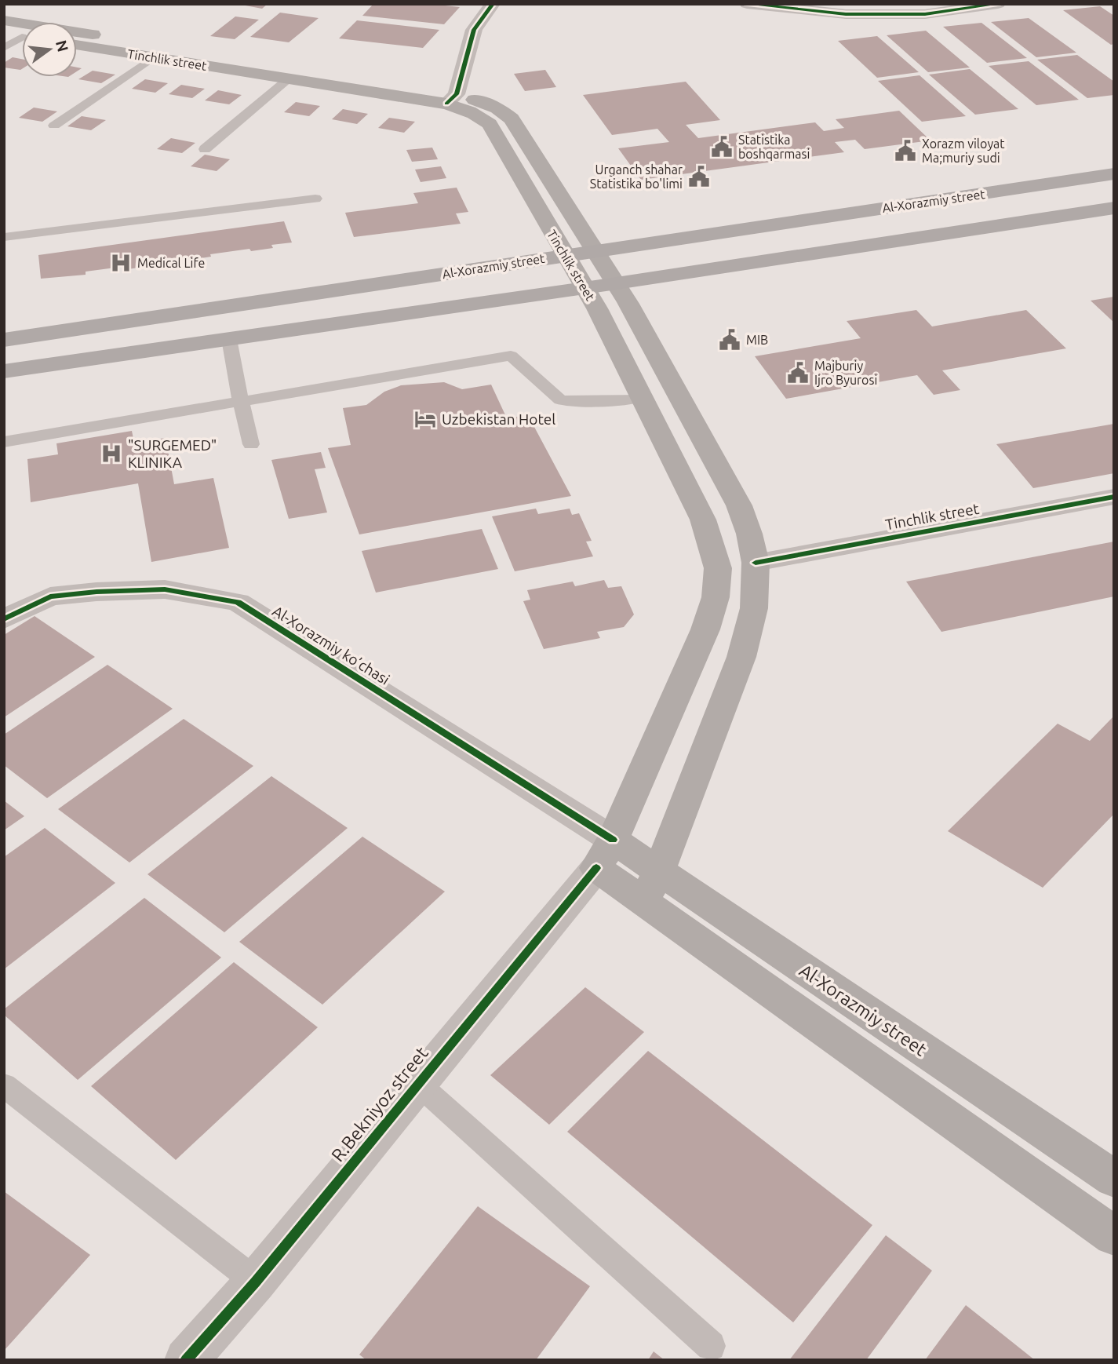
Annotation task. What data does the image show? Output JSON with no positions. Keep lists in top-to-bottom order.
{
  "streets": {
    "main road": ["Tinchlik street", "Al-Xorazmiy street"],
    "street": ["Al-Xorazmiy ko’chasi", "R.Bekniyoz street"]
  },
  "crossings": [
    ["Tinchlik street", "Al-Xorazmiy street"],
    ["Tinchlik street", "Al-Xorazmiy ko’chasi"],
    ["Tinchlik street", "R.Bekniyoz street"],
    ["Al-Xorazmiy street", "Al-Xorazmiy ko’chasi"],
    ["Al-Xorazmiy street", "R.Bekniyoz street"],
    ["Al-Xorazmiy ko’chasi", "R.Bekniyoz street"]
  ],
  "places": {
    "public building": [
      "Statistika boshqarmasi",
      "Xorazm viloyat Ma;muriy sudi",
      "Urganch shahar Statistika bo'limi",
      "MIB",
      "Majburiy Ijro Byurosi"
    ],
    "hospital": ["Medical Life", "\"SURGEMED\" KLINIKA"],
    "hotel": ["Uzbekistan Hotel"]
  },
  "north": "right"
}
